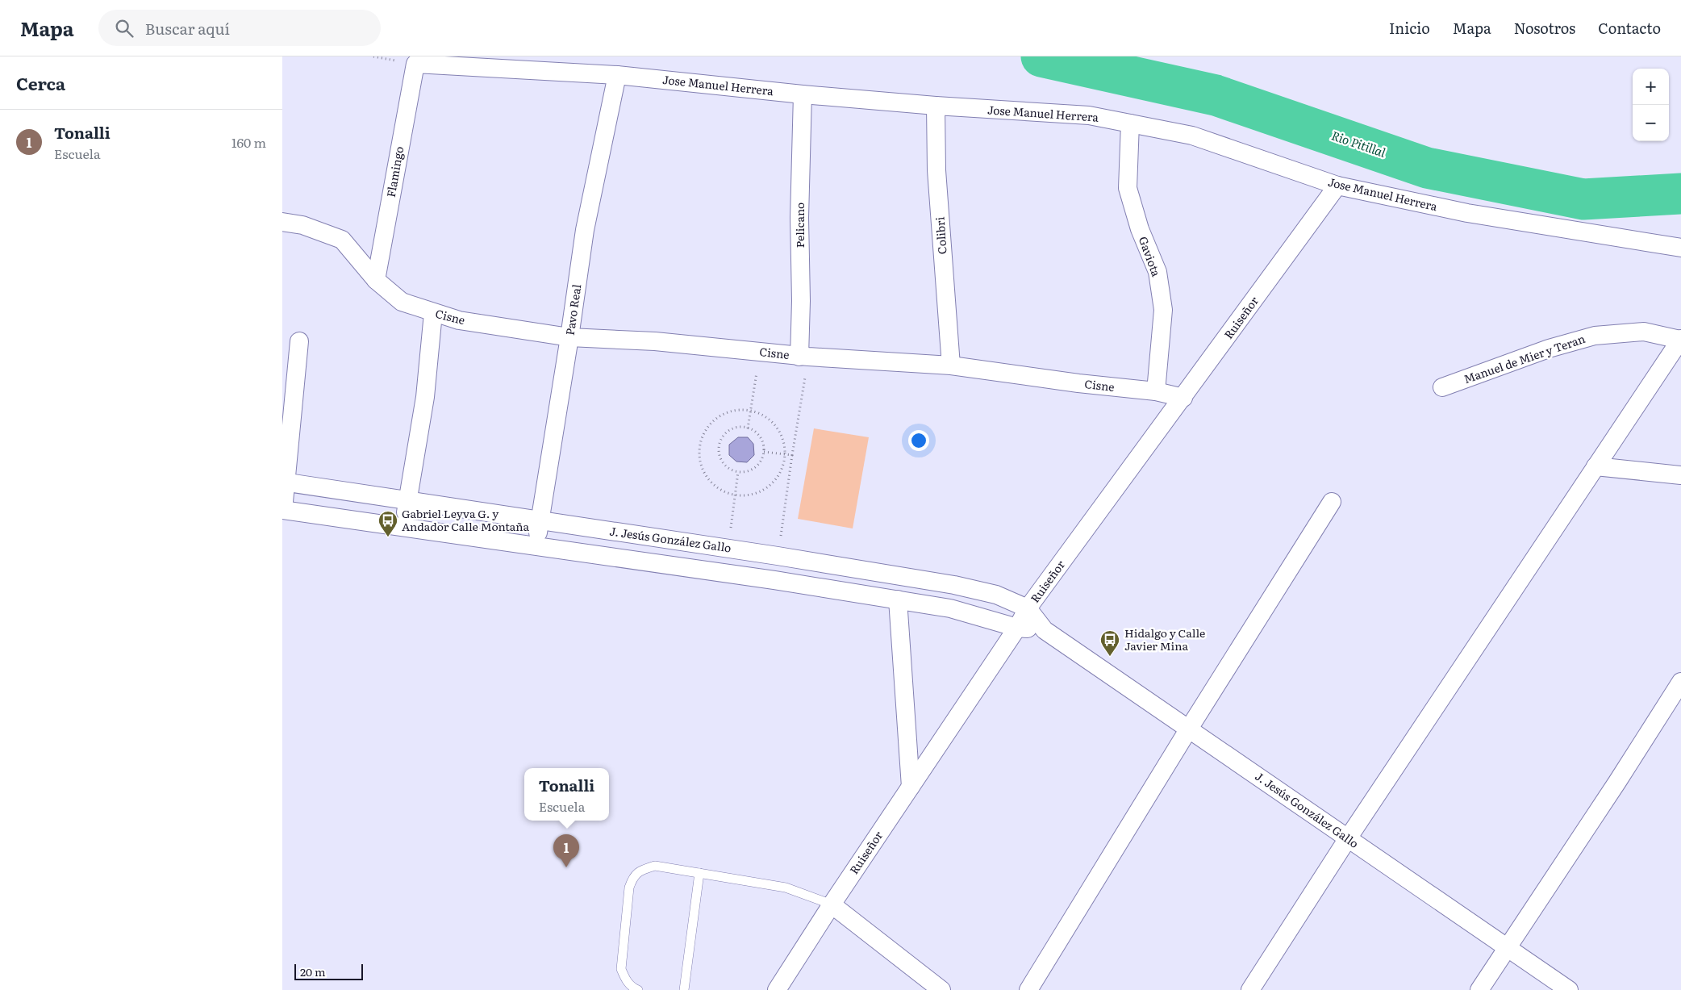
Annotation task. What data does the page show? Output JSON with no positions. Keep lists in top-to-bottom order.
{
  "streets": {
    "street": [
      "Jose Manuel Herrera",
      "Flamingo",
      "Pelicano",
      "Colibri",
      "Gaviota",
      "Pavo Real",
      "Cisne",
      "Ruiseñor",
      "Manuel de Mier y Teran",
      "J. Jesús González Gallo"
    ]
  },
  "crossings": [
    ["Jose Manuel Herrera", "Flamingo"],
    ["Jose Manuel Herrera", "Pelicano"],
    ["Jose Manuel Herrera", "Colibri"],
    ["Jose Manuel Herrera", "Gaviota"],
    ["Jose Manuel Herrera", "Pavo Real"],
    ["Jose Manuel Herrera", "Ruiseñor"],
    ["Flamingo", "Cisne"],
    ["Pelicano", "Cisne"],
    ["Colibri", "Cisne"],
    ["Gaviota", "Cisne"],
    ["Pavo Real", "Cisne"],
    ["Pavo Real", "J. Jesús González Gallo"],
    ["Cisne", "Ruiseñor"],
    ["Ruiseñor", "J. Jesús González Gallo"]
  ],
  "water": ["Rio Pitillal"],
  "places": {
    "bus stop": ["Gabriel Leyva G. y Andador Calle Montaña", "Hidalgo y Calle Javier Mina"]
  },
  "scale_bar": "20 m",
  "page": {
    "header": "Mapa",
    "search": "Buscar aquí",
    "nav": [
      "Inicio",
      "Mapa",
      "Nosotros",
      "Contacto"
    ],
    "heading": "Cerca",
    "map_buttons": ["+", "−"],
    "list": [
      {
        "mark": "1",
        "name": "Tonalli",
        "note": "Escuela",
        "value": "160 m"
      }
    ],
    "popup": ["Tonalli", "Escuela"],
    "pins": "1",
    "scale": "20 m"
  }
}
